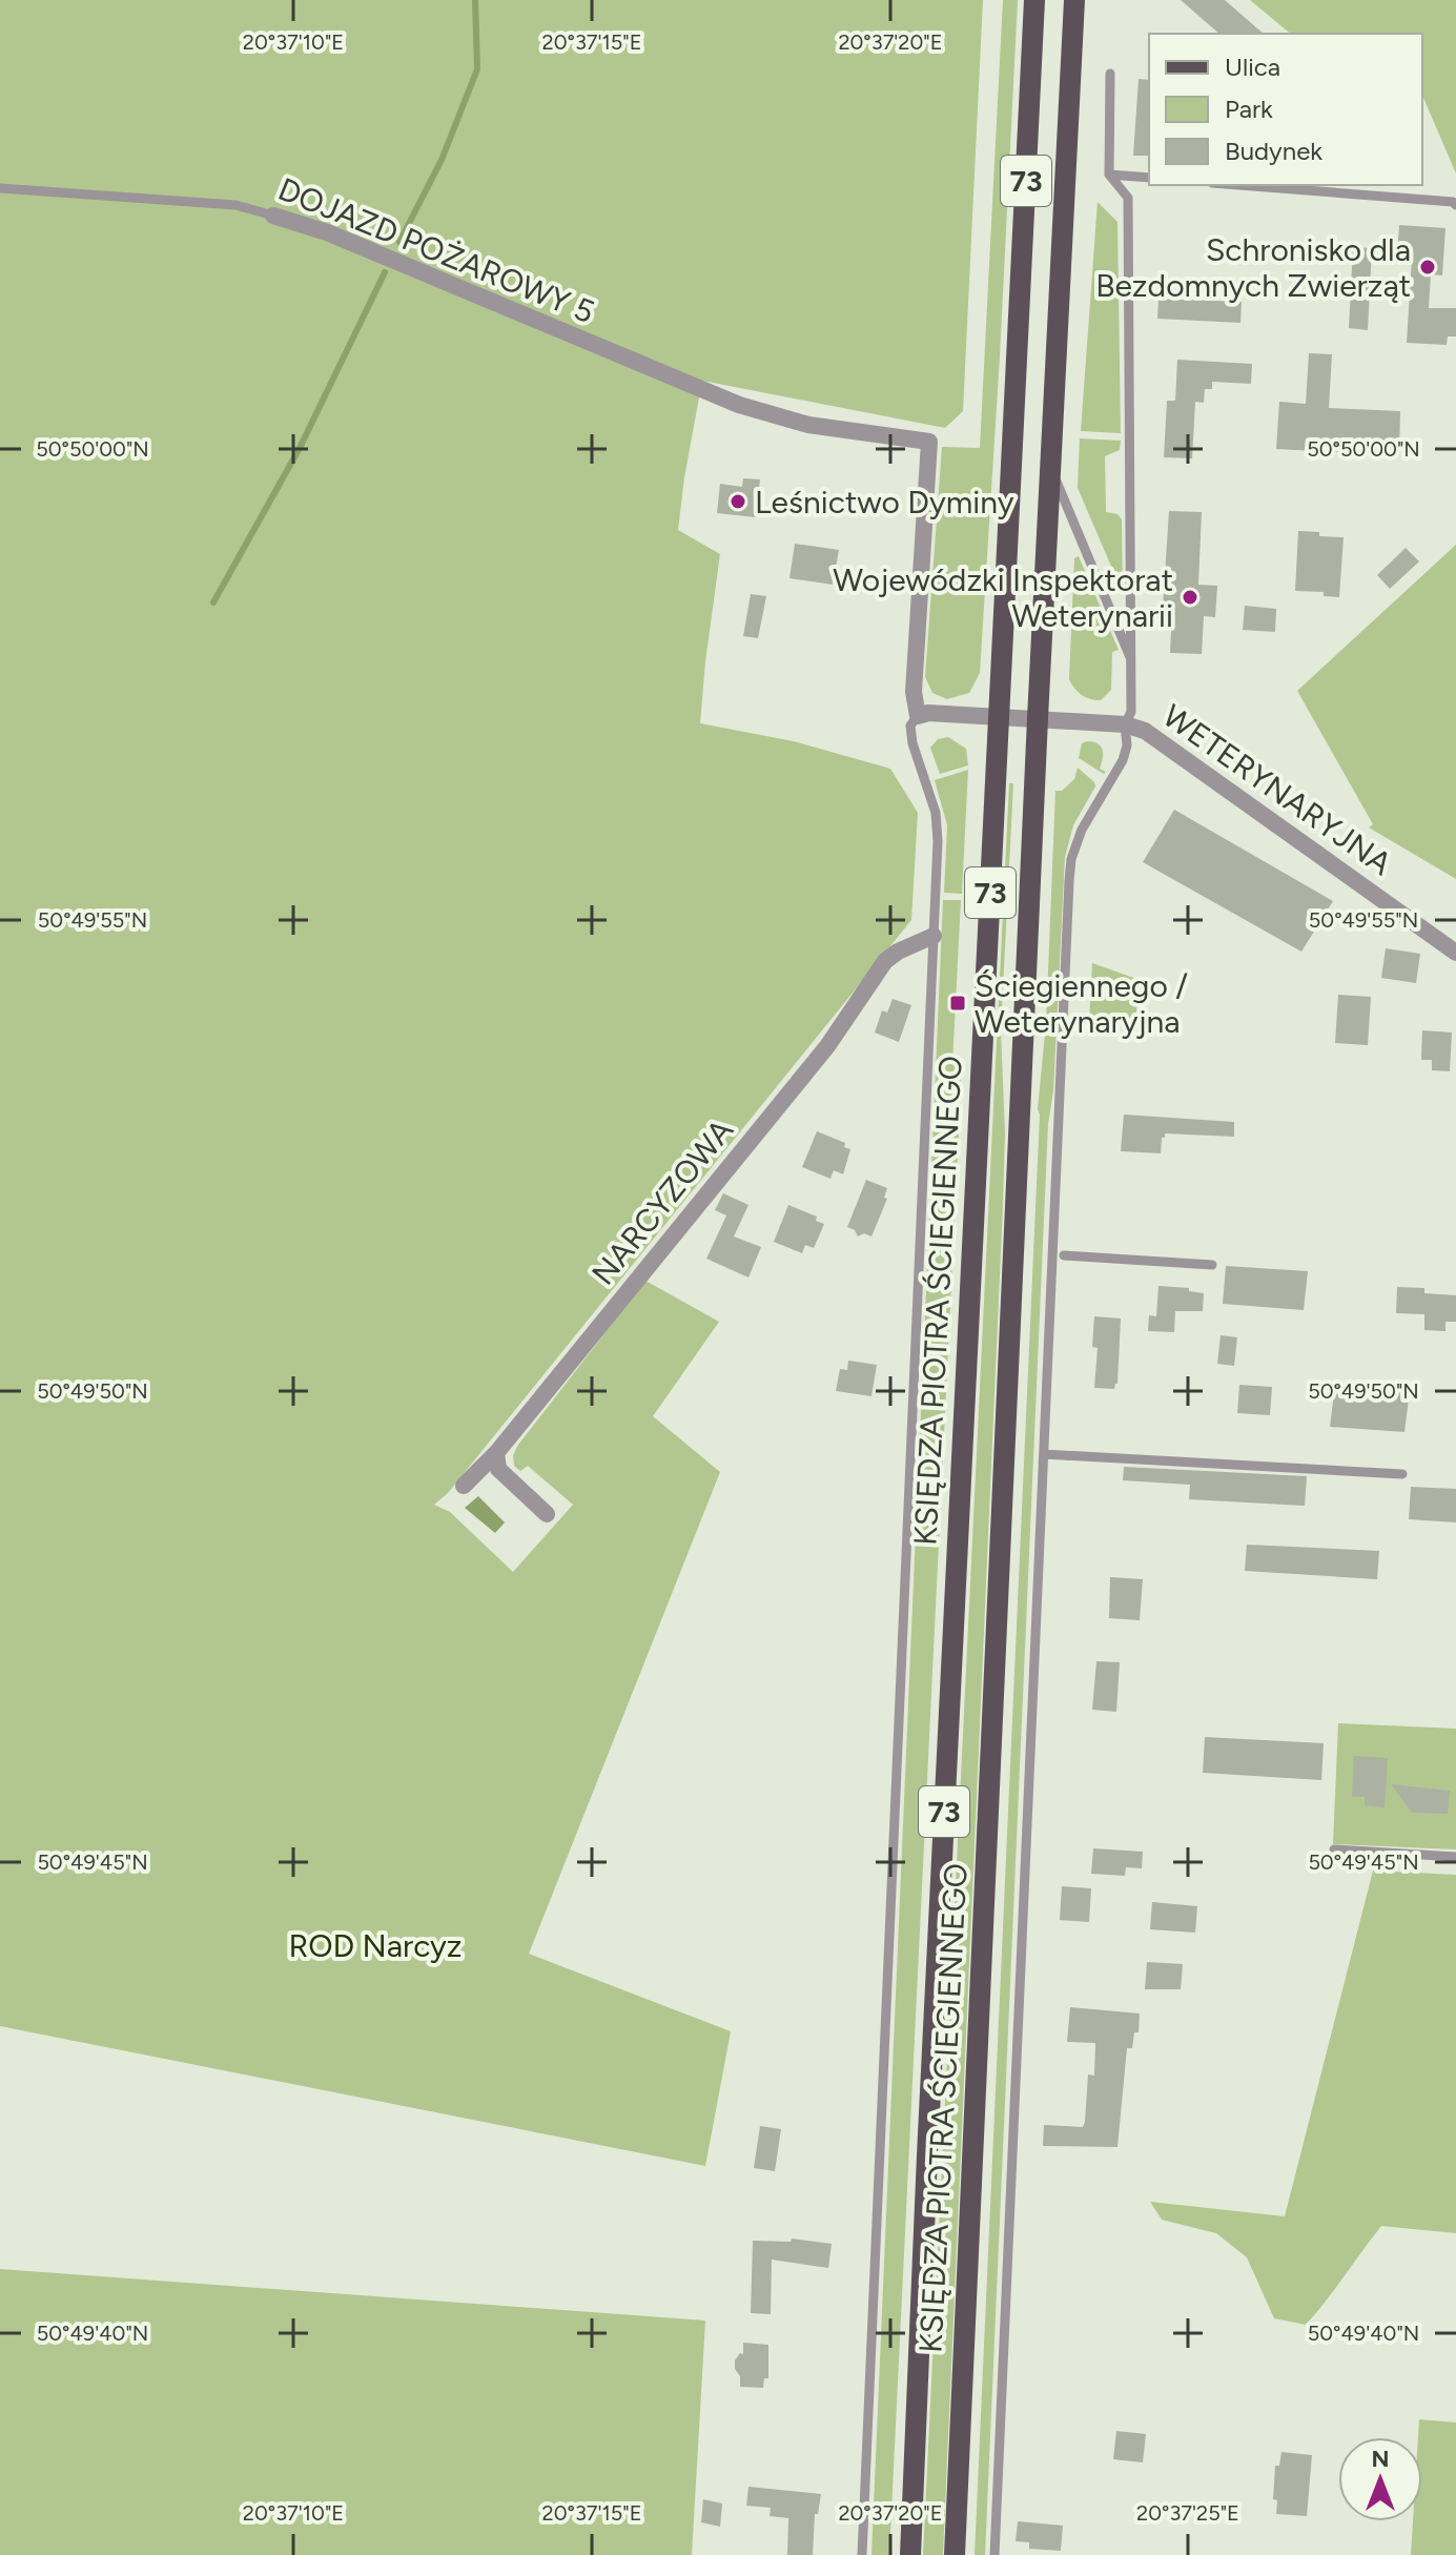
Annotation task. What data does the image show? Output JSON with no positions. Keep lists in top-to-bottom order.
{
  "streets": {
    "main road": ["73", "KSIĘDZA PIOTRA ŚCIEGIENNEGO"],
    "street": ["DOJAZD POŻAROWY 5", "WETERYNARYJNA", "NARCYZOWA"]
  },
  "crossings": [
    ["DOJAZD POŻAROWY 5", "WETERYNARYJNA"],
    ["WETERYNARYJNA", "KSIĘDZA PIOTRA ŚCIEGIENNEGO"]
  ],
  "parks": ["ROD Narcyz"],
  "places": {
    "other": ["Schronisko dla Bezdomnych Zwierząt", "Leśnictwo Dyminy", "Wojewódzki Inspektorat Weterynarii"],
    "transit": ["Ściegiennego / Weterynaryjna"]
  },
  "legend": ["Ulica", "Park", "Budynek"],
  "north": "top",
  "coordinates": [
    "20°37'10\"E",
    "20°37'15\"E",
    "20°37'20\"E",
    "50°50'00\"N",
    "50°49'55\"N",
    "50°49'50\"N",
    "50°49'45\"N",
    "50°49'40\"N",
    "20°37'25\"E"
  ]
}
